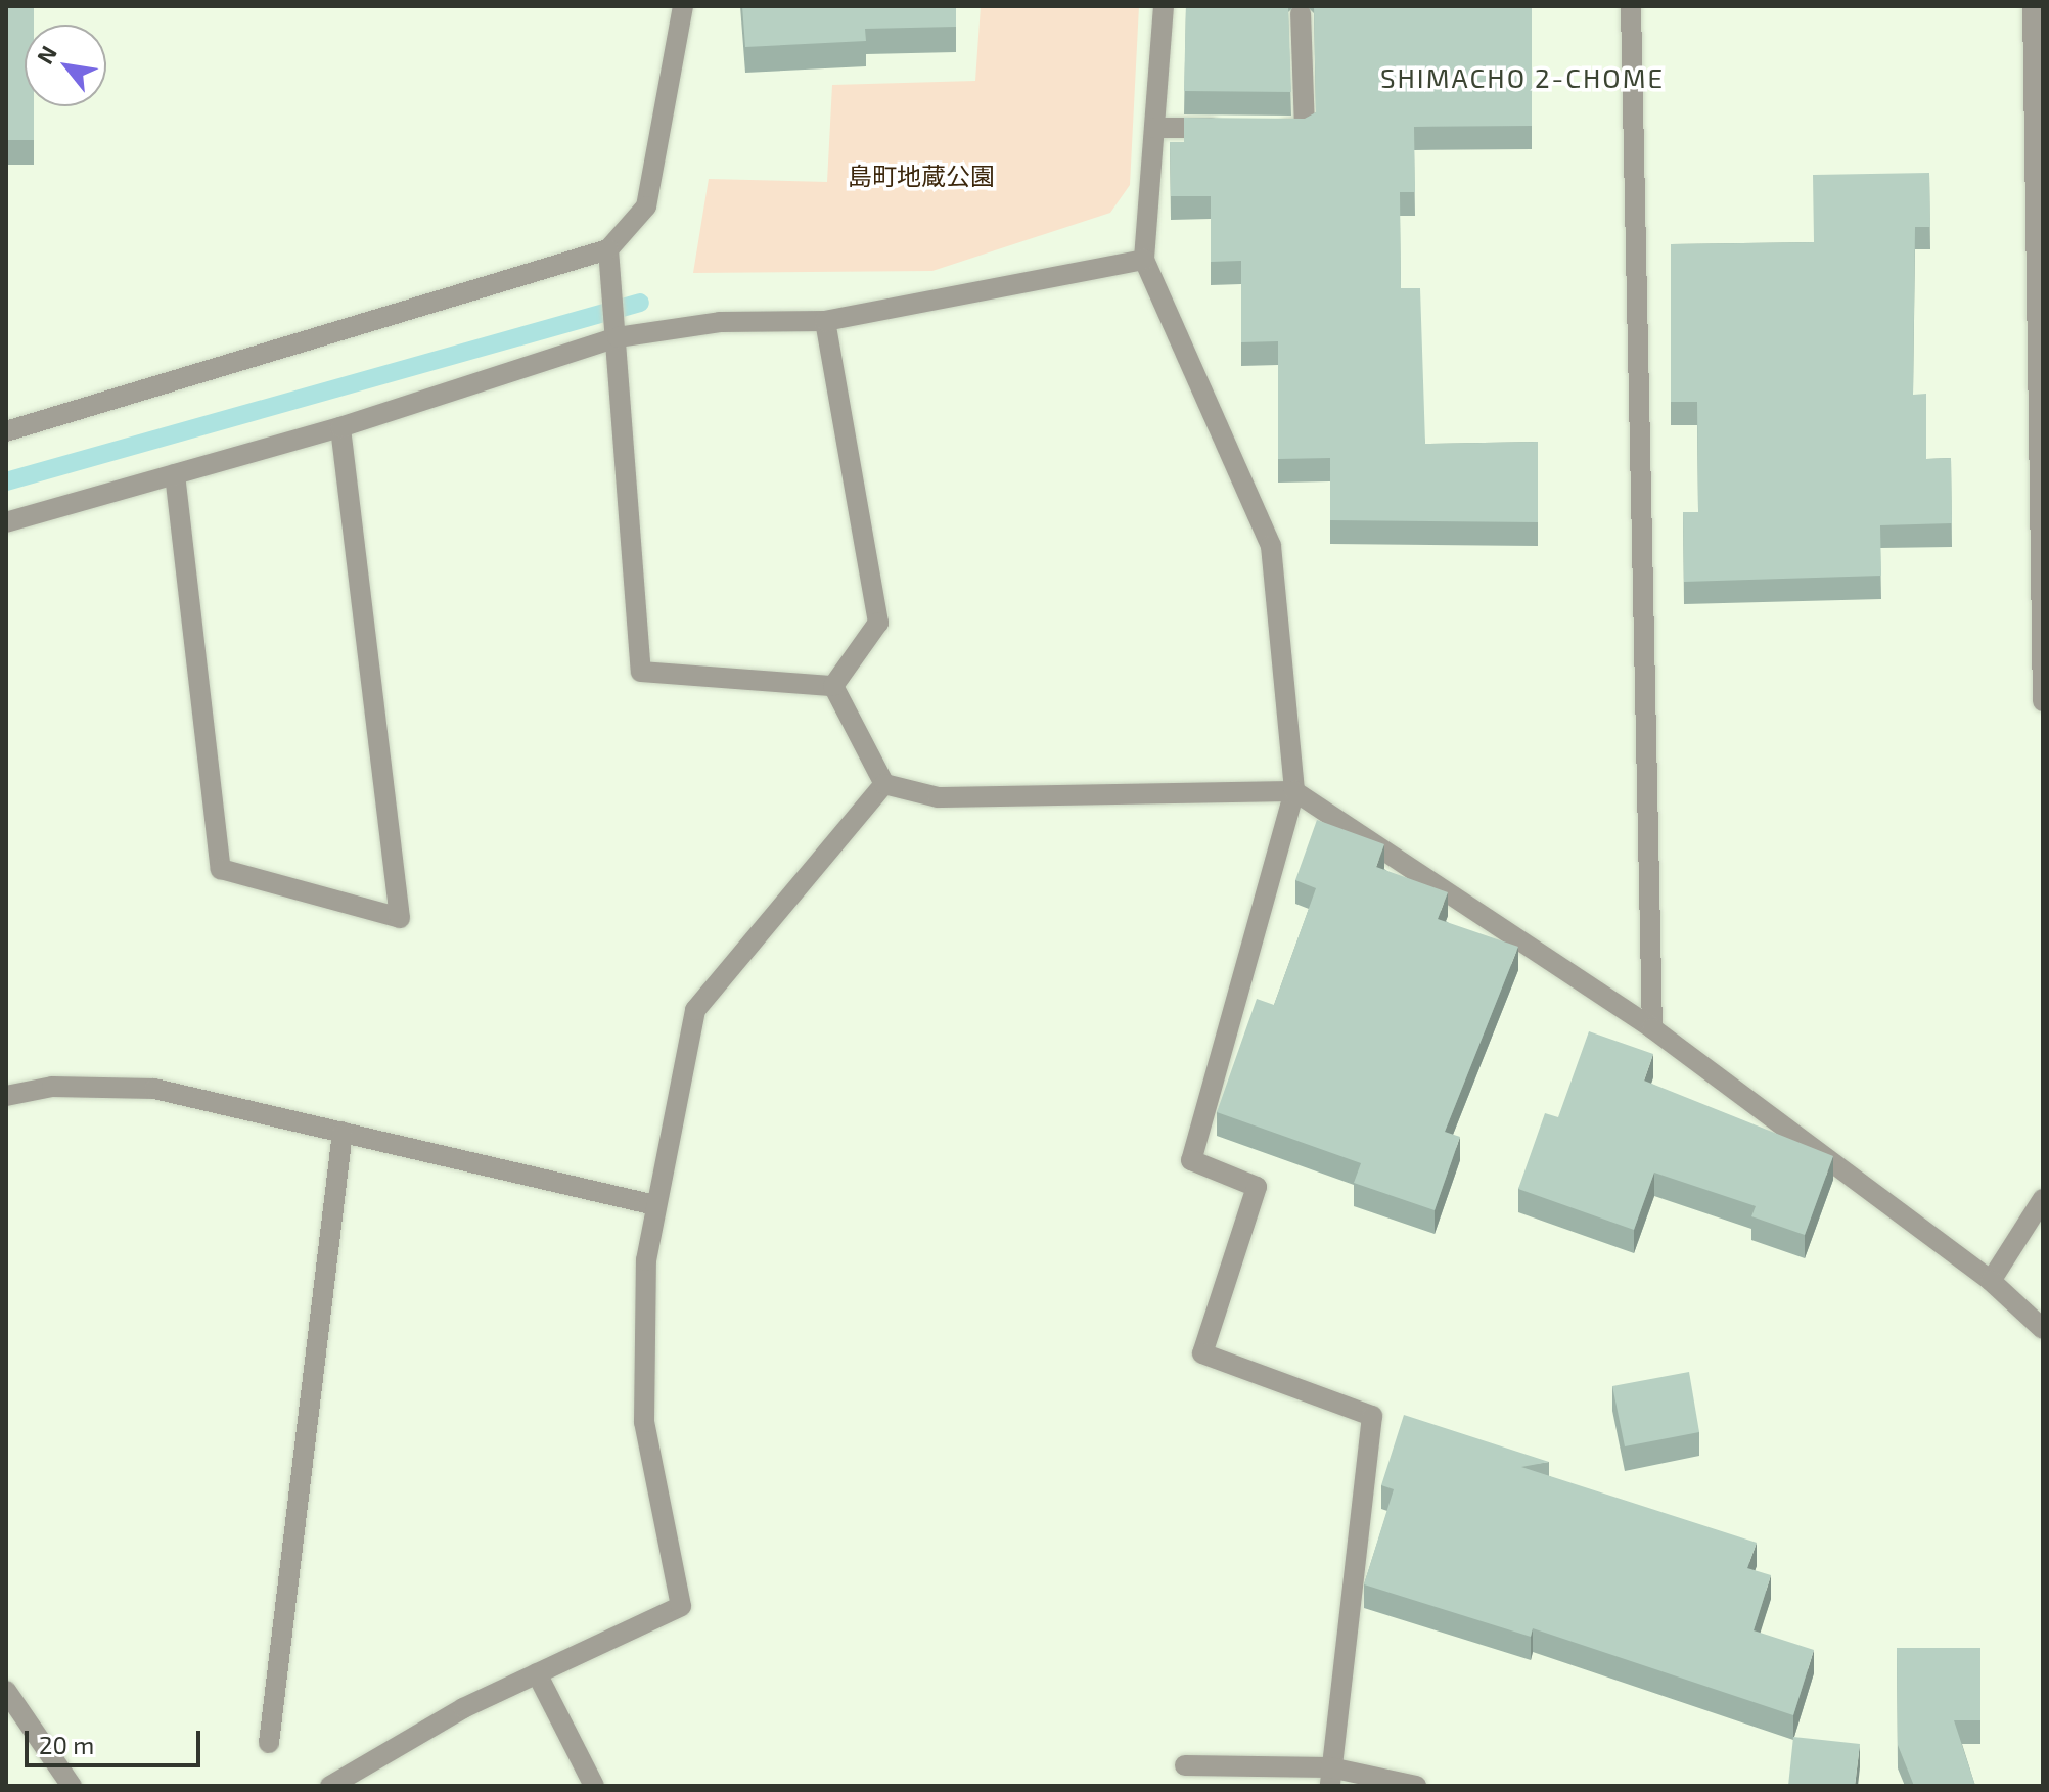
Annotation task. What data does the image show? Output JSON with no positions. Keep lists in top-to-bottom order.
{
  "districts": ["SHIMACHO 2-CHOME"],
  "parks": ["島町地蔵公園"],
  "scale_bar": "20 m",
  "north": "top left"
}
